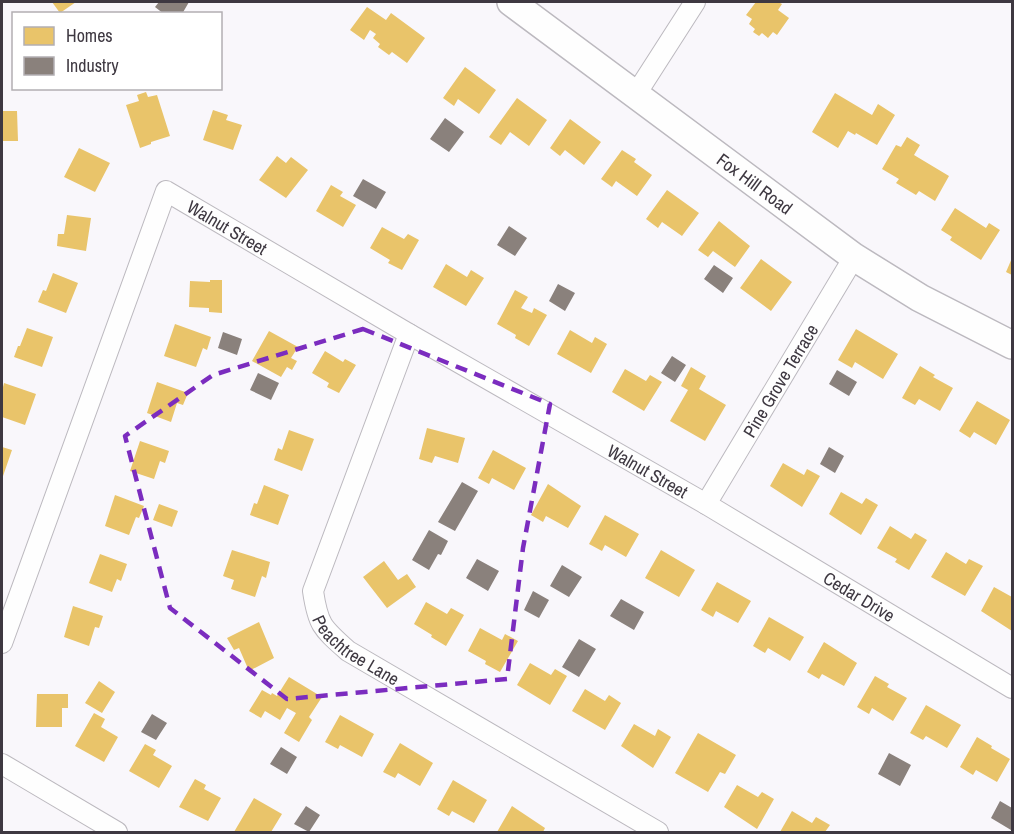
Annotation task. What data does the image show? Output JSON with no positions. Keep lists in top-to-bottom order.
{
  "streets": {
    "main road": ["Fox Hill Road"],
    "street": [
      "Walnut Street",
      "Pine Grove Terrace",
      "Cedar Drive",
      "Peachtree Lane"
    ]
  },
  "crossings": [
    ["Fox Hill Road", "Pine Grove Terrace"],
    ["Walnut Street", "Pine Grove Terrace"],
    ["Walnut Street", "Cedar Drive"],
    ["Walnut Street", "Peachtree Lane"],
    ["Pine Grove Terrace", "Cedar Drive"]
  ],
  "legend": ["Homes", "Industry"]
}
